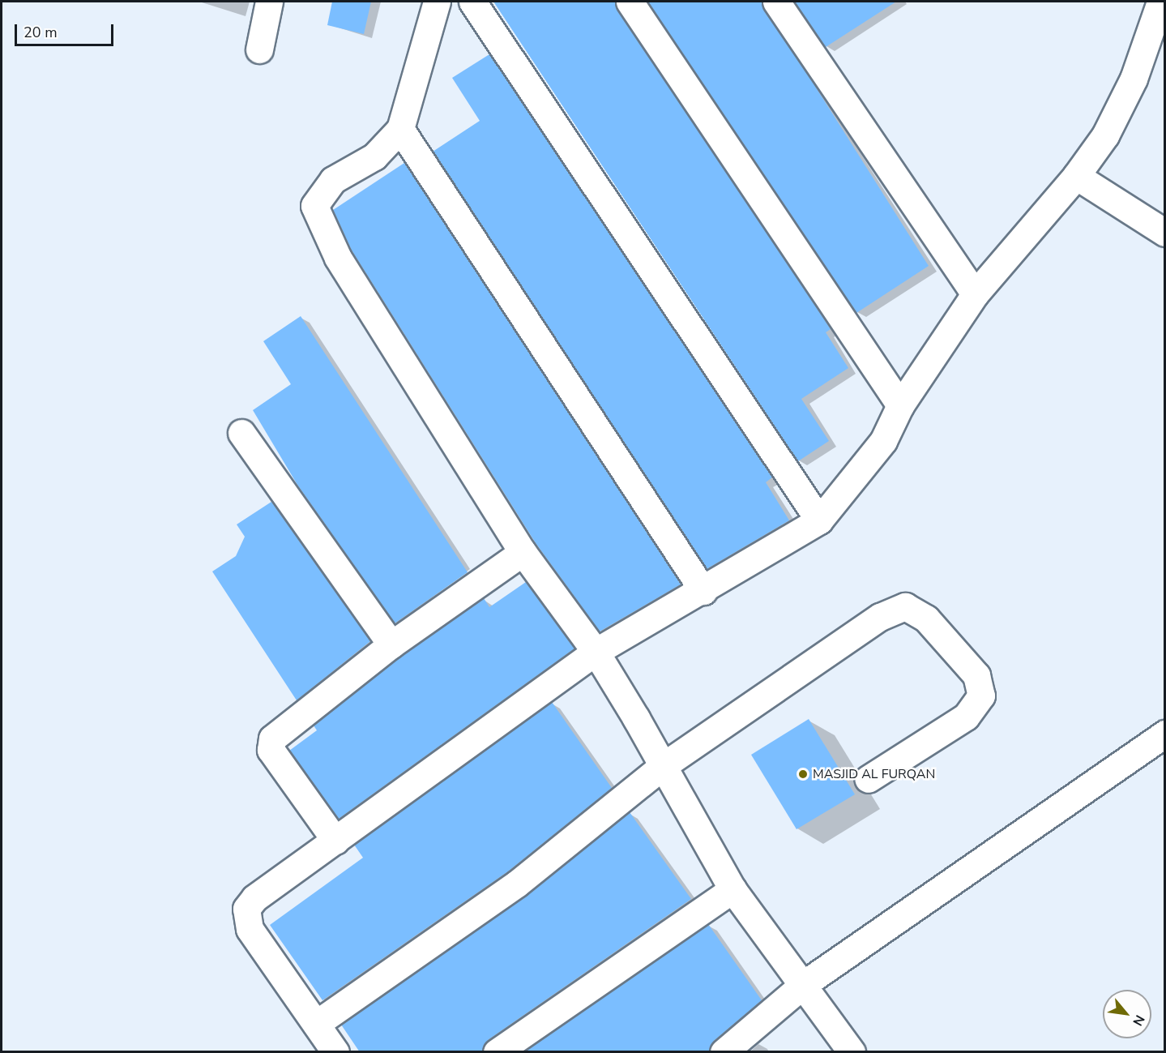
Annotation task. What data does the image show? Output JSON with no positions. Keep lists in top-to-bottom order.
{
  "places": ["MASJID AL FURQAN"],
  "scale_bar": "20 m",
  "north": "bottom right"
}
